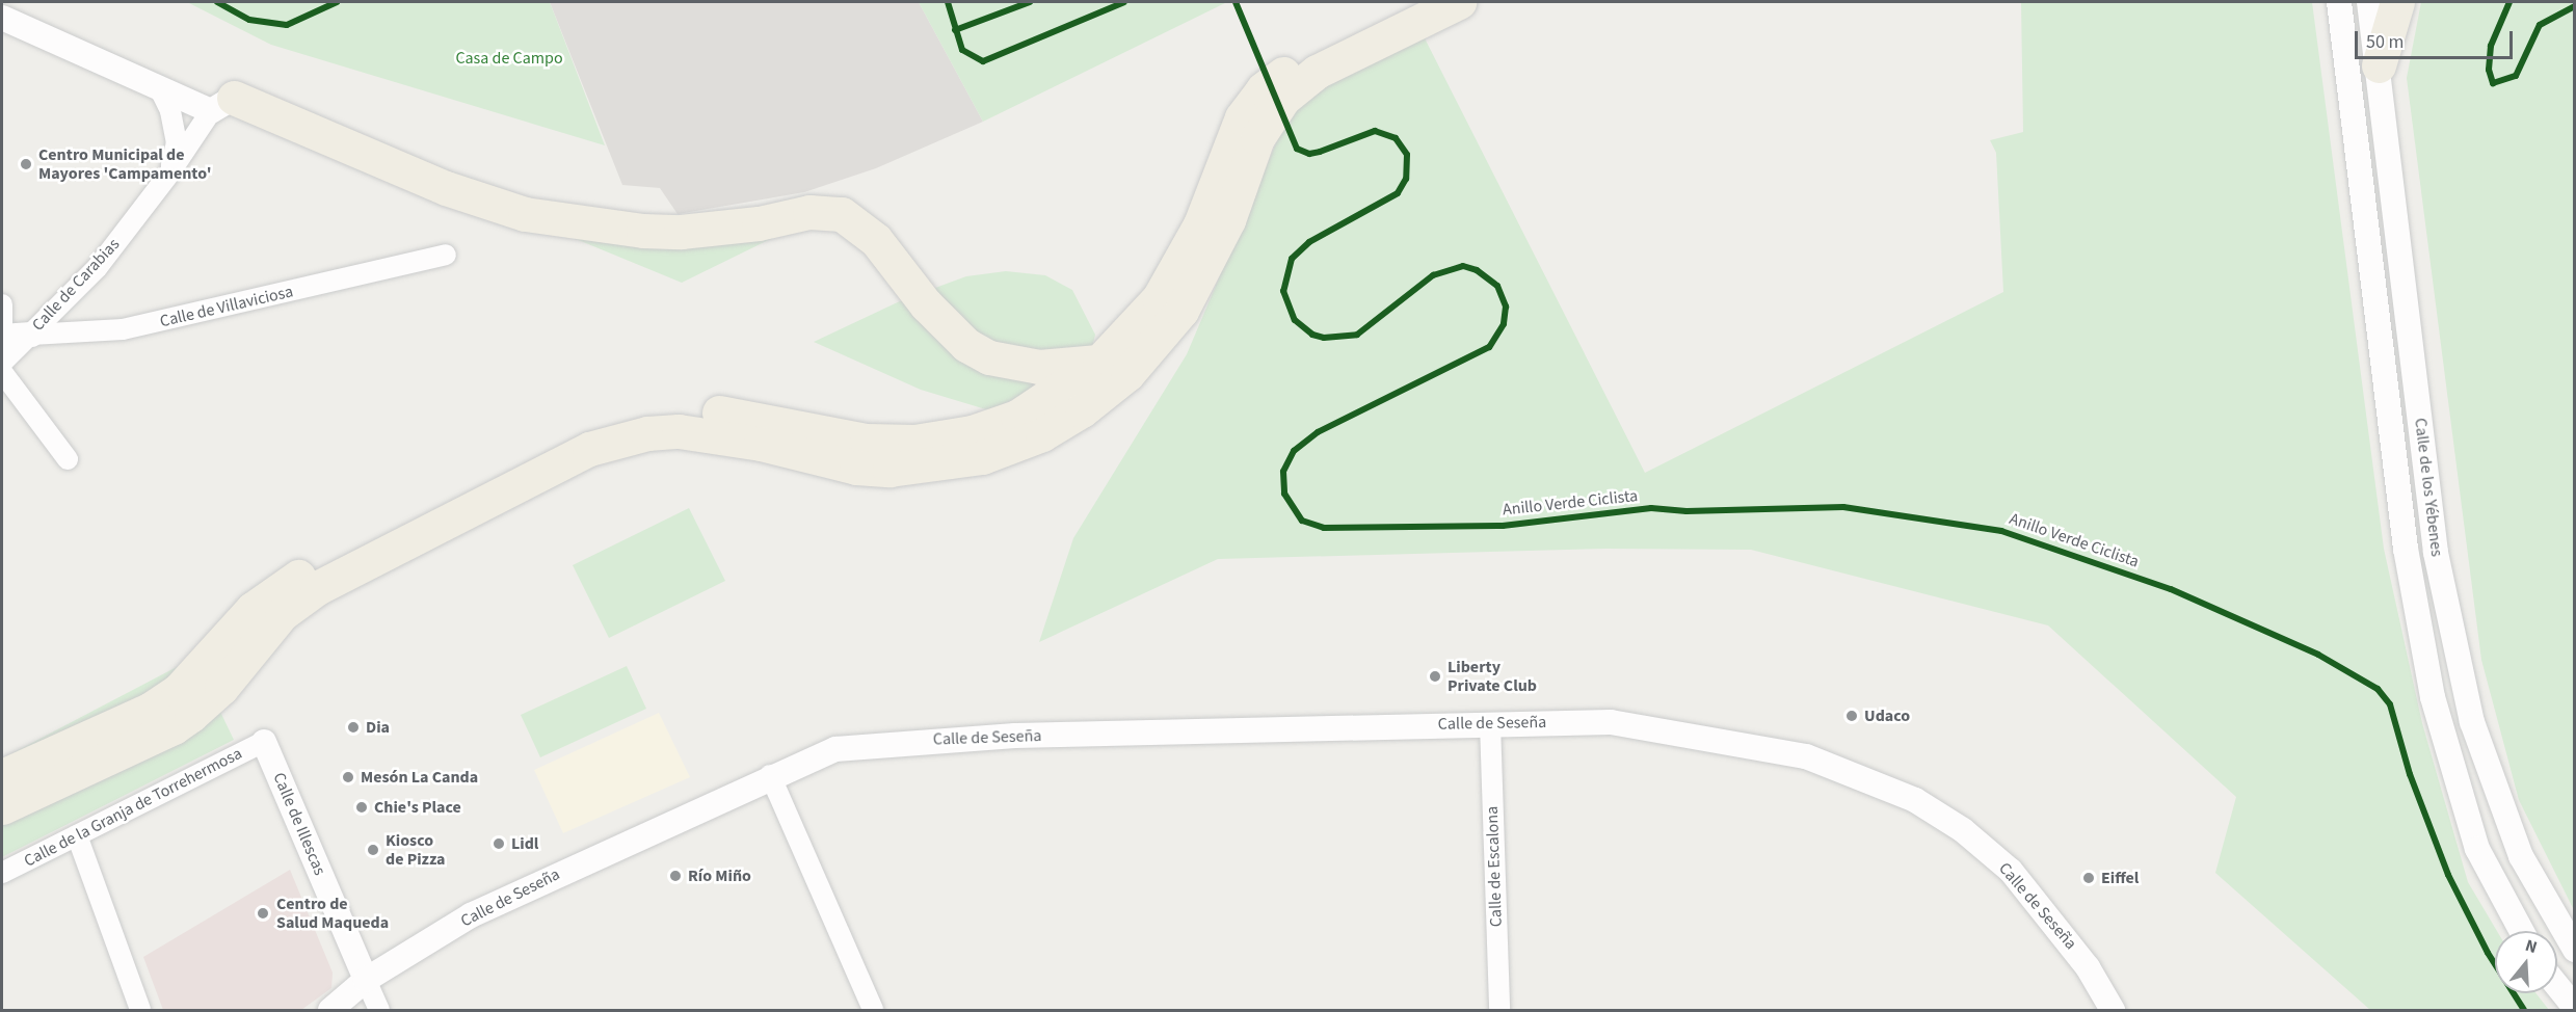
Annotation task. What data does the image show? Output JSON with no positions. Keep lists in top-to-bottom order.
{
  "streets": {
    "street": [
      "Calle de Carabias",
      "Calle de Villaviciosa",
      "Calle de los Yébenes",
      "Calle de Seseña",
      "Calle de la Granja de Torrehermosa",
      "Calle de Illescas",
      "Calle de Escalona"
    ],
    "cycle path": ["Anillo Verde Ciclista"]
  },
  "crossings": [
    ["Calle de Carabias", "Calle de Villaviciosa"],
    ["Calle de Seseña", "Calle de Illescas"],
    ["Calle de Seseña", "Calle de Escalona"],
    ["Calle de la Granja de Torrehermosa", "Calle de Illescas"]
  ],
  "parks": ["Casa de Campo"],
  "places": [
    "Centro Municipal de Mayores 'Campamento'",
    "Liberty Private Club",
    "Udaco",
    "Dia",
    "Mesón La Canda",
    "Chie's Place",
    "Lidl",
    "Kiosco de Pizza",
    "Río Miño",
    "Eiffel",
    "Centro de Salud Maqueda"
  ],
  "scale_bar": "50 m",
  "north": "top"
}
